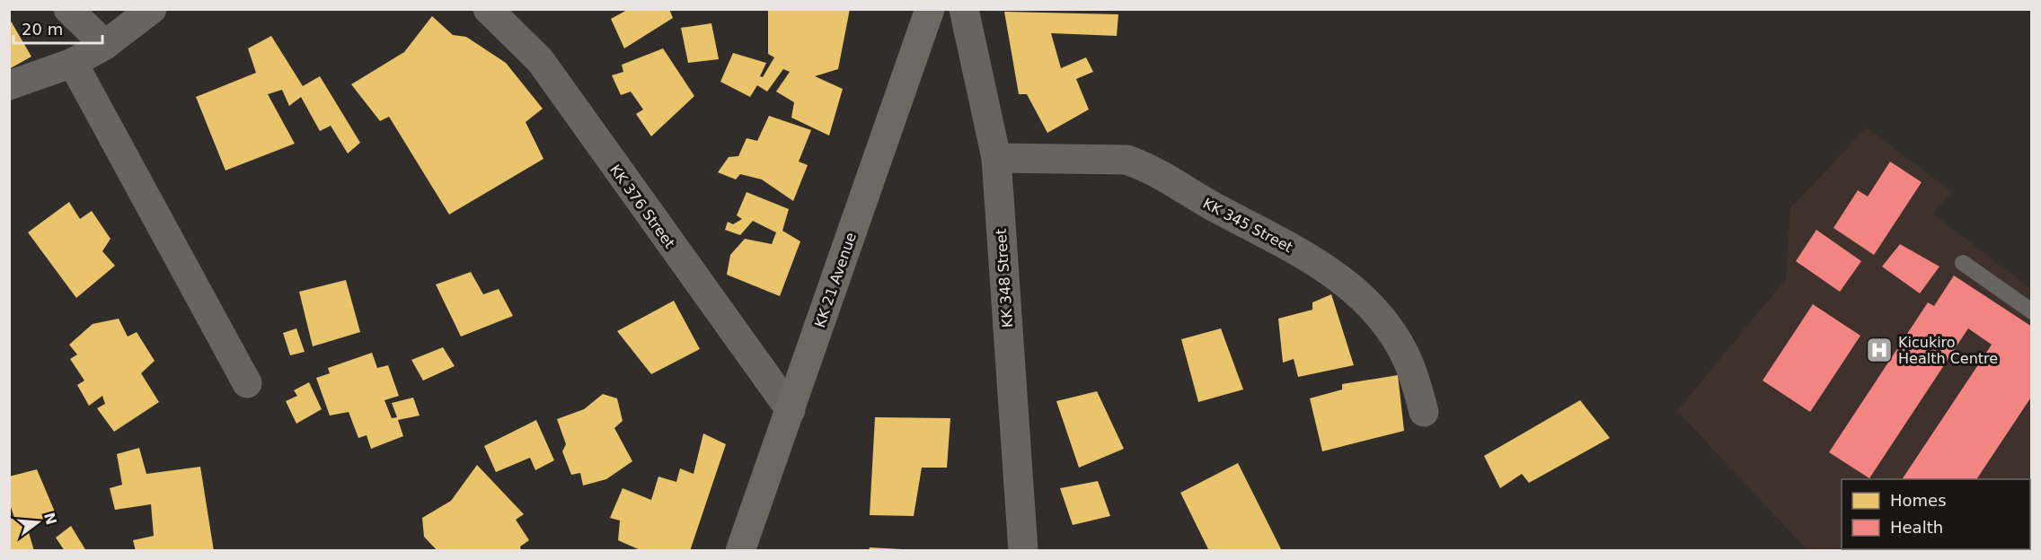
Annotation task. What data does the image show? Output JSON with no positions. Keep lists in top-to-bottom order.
{
  "streets": {
    "main road": ["KK 21 Avenue"],
    "street": ["KK 376 Street", "KK 345 Street", "KK 348 Street"]
  },
  "crossings": [
    ["KK 376 Street", "KK 21 Avenue"],
    ["KK 345 Street", "KK 348 Street"]
  ],
  "places": {
    "hospital": ["Kicukiro Health Centre"]
  },
  "legend": ["Homes", "Health"],
  "scale_bar": "20 m",
  "north": "right"
}
